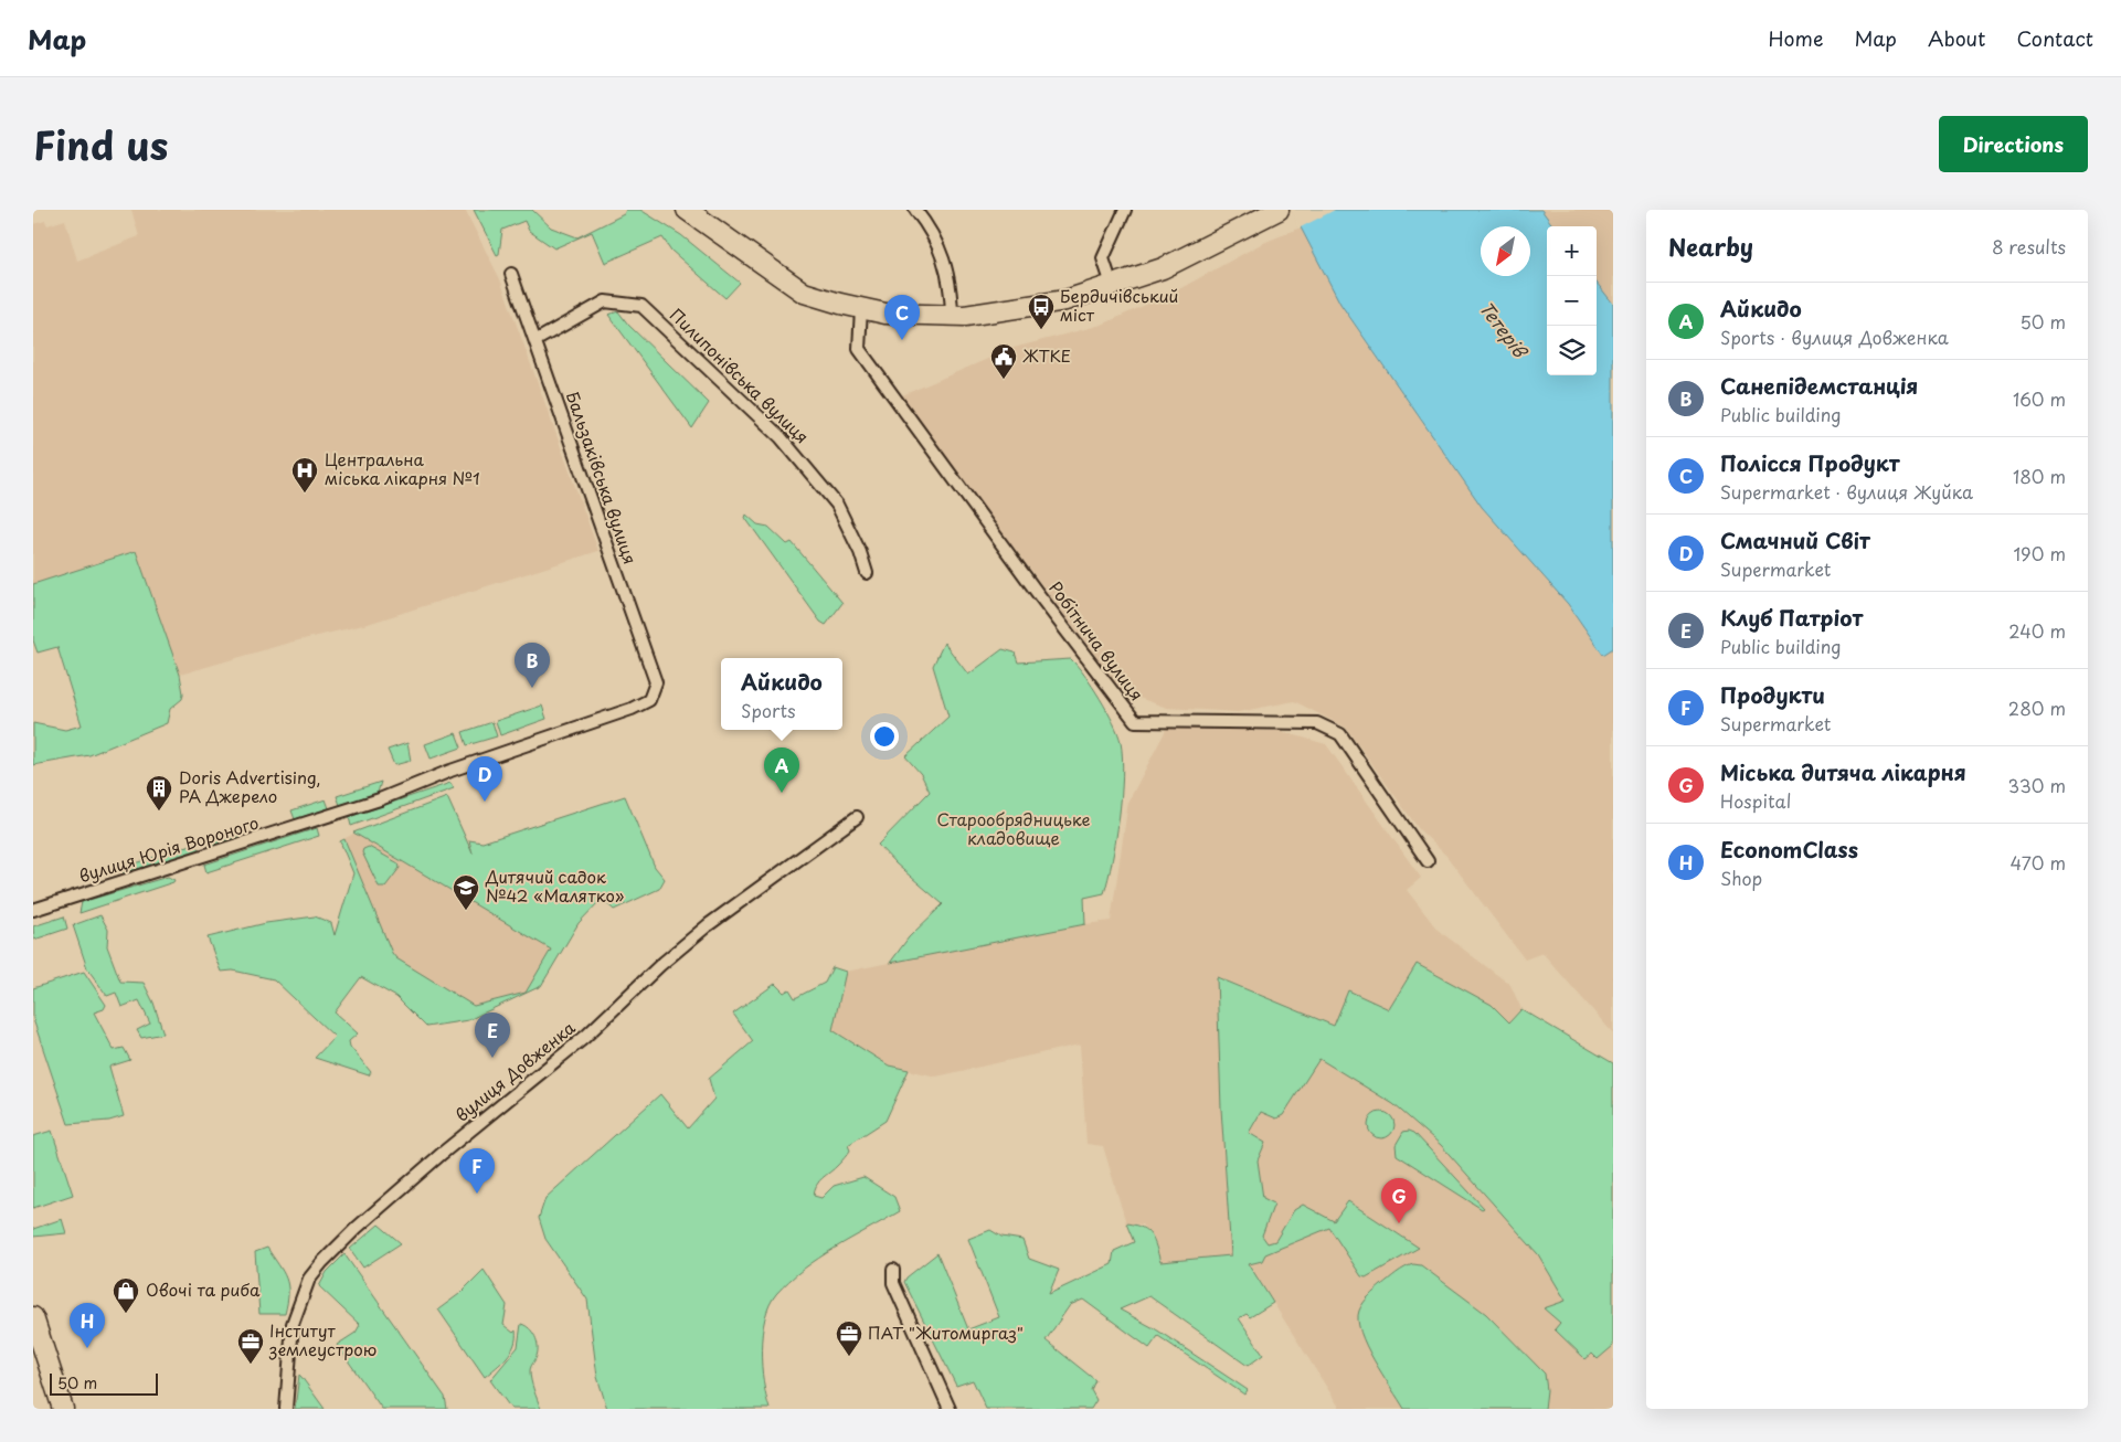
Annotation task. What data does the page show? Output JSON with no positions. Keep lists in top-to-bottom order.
{
  "streets": {
    "street": [
      "Пилипонівська вулиця",
      "Бальзаківська вулиця",
      "Робітнича вулиця",
      "вулиця Юрія Вороного",
      "вулиця Довженка"
    ]
  },
  "crossings": [
    ["Пилипонівська вулиця", "Бальзаківська вулиця"],
    ["Бальзаківська вулиця", "вулиця Юрія Вороного"]
  ],
  "water": ["Тетерів"],
  "parks": ["Старообрядницьке кладовище"],
  "places": {
    "bus stop": ["Бердичівський міст"],
    "public building": ["ЖТКЕ"],
    "hospital": ["Центральна міська лікарня №1"],
    "building": ["Doris Advertising, РА Джерело"],
    "school or university": ["Дитячий садок №42 «Малятко»"],
    "shop": ["Овочі та риба"],
    "office": ["ПАТ \"Житомиргаз\"", "Інститут землеустрою"]
  },
  "scale_bar": "50 m",
  "north": "bottom left",
  "page": {
    "header": "Map",
    "nav": [
      "Home",
      "Map",
      "About",
      "Contact"
    ],
    "title": "Find us",
    "buttons": "Directions",
    "heading": ["Nearby", "8 results"],
    "map_buttons": ["+", "−"],
    "list": [
      {
        "mark": "A",
        "name": "Айкидо",
        "note": "Sports · вулиця Довженка",
        "value": "50 m"
      },
      {
        "mark": "B",
        "name": "Санепідемстанція",
        "note": "Public building",
        "value": "160 m"
      },
      {
        "mark": "C",
        "name": "Полісся Продукт",
        "note": "Supermarket · вулиця Жуйка",
        "value": "180 m"
      },
      {
        "mark": "D",
        "name": "Смачний Світ",
        "note": "Supermarket",
        "value": "190 m"
      },
      {
        "mark": "E",
        "name": "Клуб Патріот",
        "note": "Public building",
        "value": "240 m"
      },
      {
        "mark": "F",
        "name": "Продукти",
        "note": "Supermarket",
        "value": "280 m"
      },
      {
        "mark": "G",
        "name": "Міська дитяча лікарня",
        "note": "Hospital",
        "value": "330 m"
      },
      {
        "mark": "H",
        "name": "EconomClass",
        "note": "Shop",
        "value": "470 m"
      }
    ],
    "pins": [
      "C",
      "B",
      "A",
      "D",
      "E",
      "F",
      "G",
      "H"
    ],
    "popup": ["Айкидо", "Sports"],
    "scale": "50 m"
  }
}
